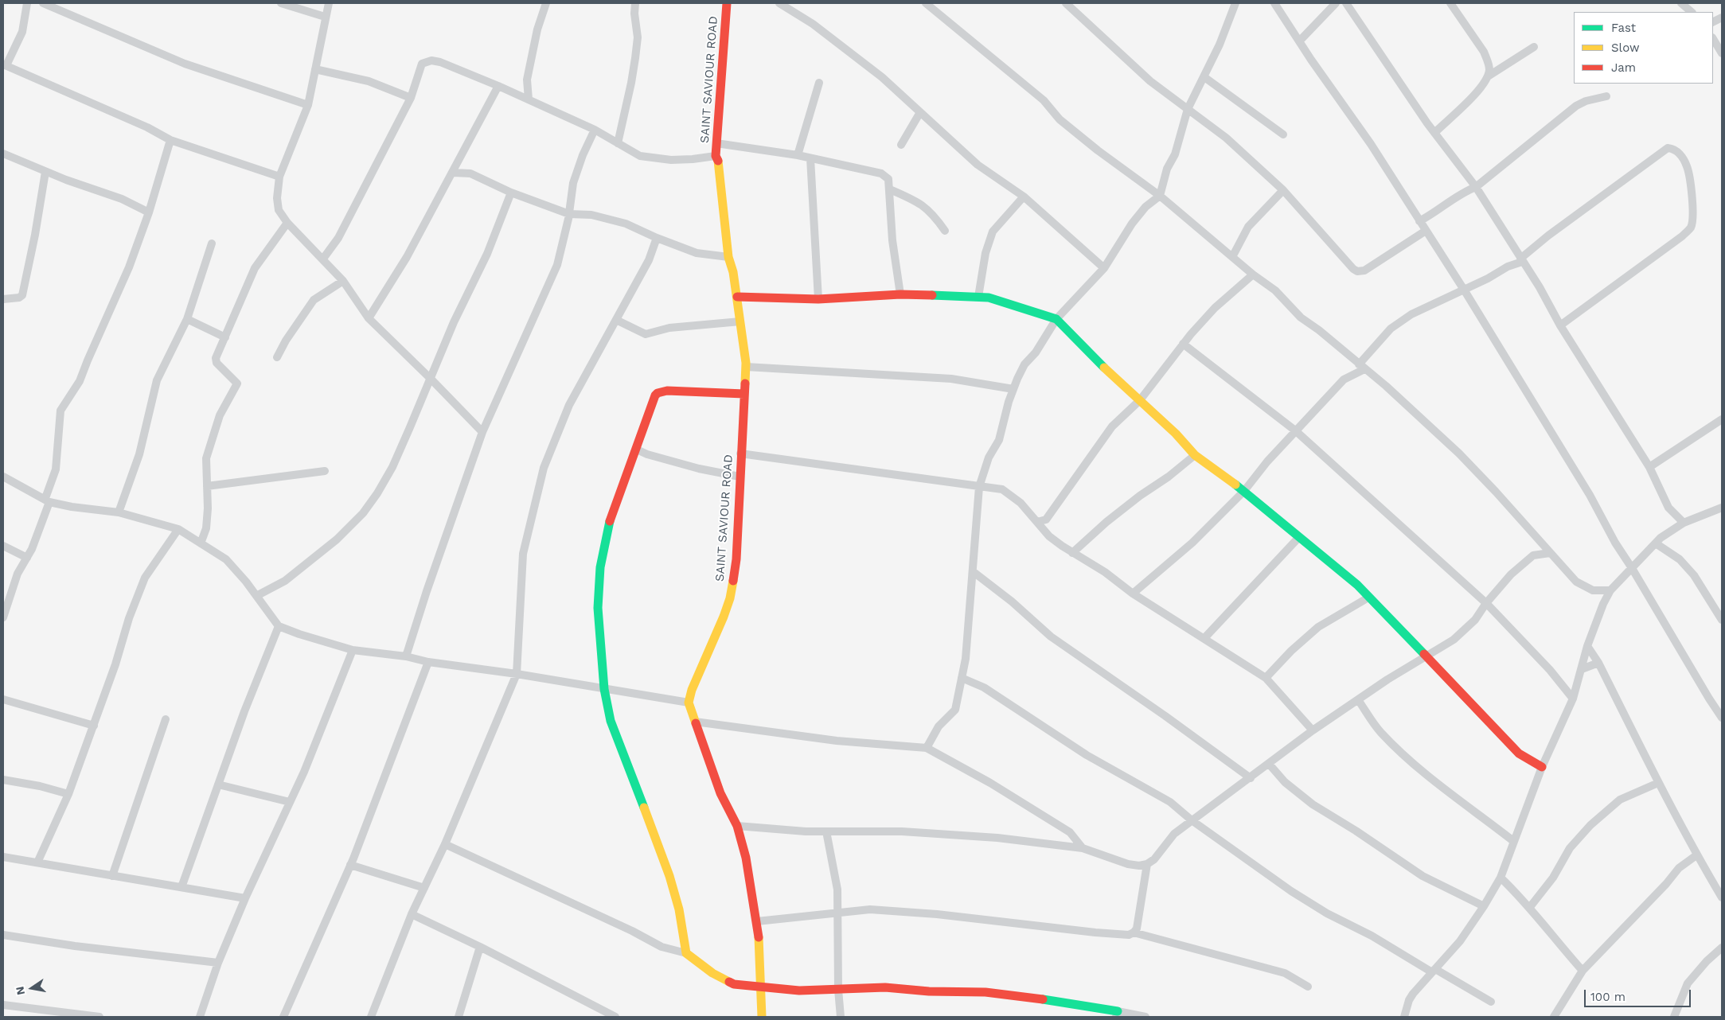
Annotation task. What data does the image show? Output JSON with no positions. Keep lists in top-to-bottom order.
{
  "streets": {
    "street": ["SAINT SAVIOUR ROAD"]
  },
  "legend": ["Fast", "Slow", "Jam"],
  "scale_bar": "100 m",
  "north": "left"
}
